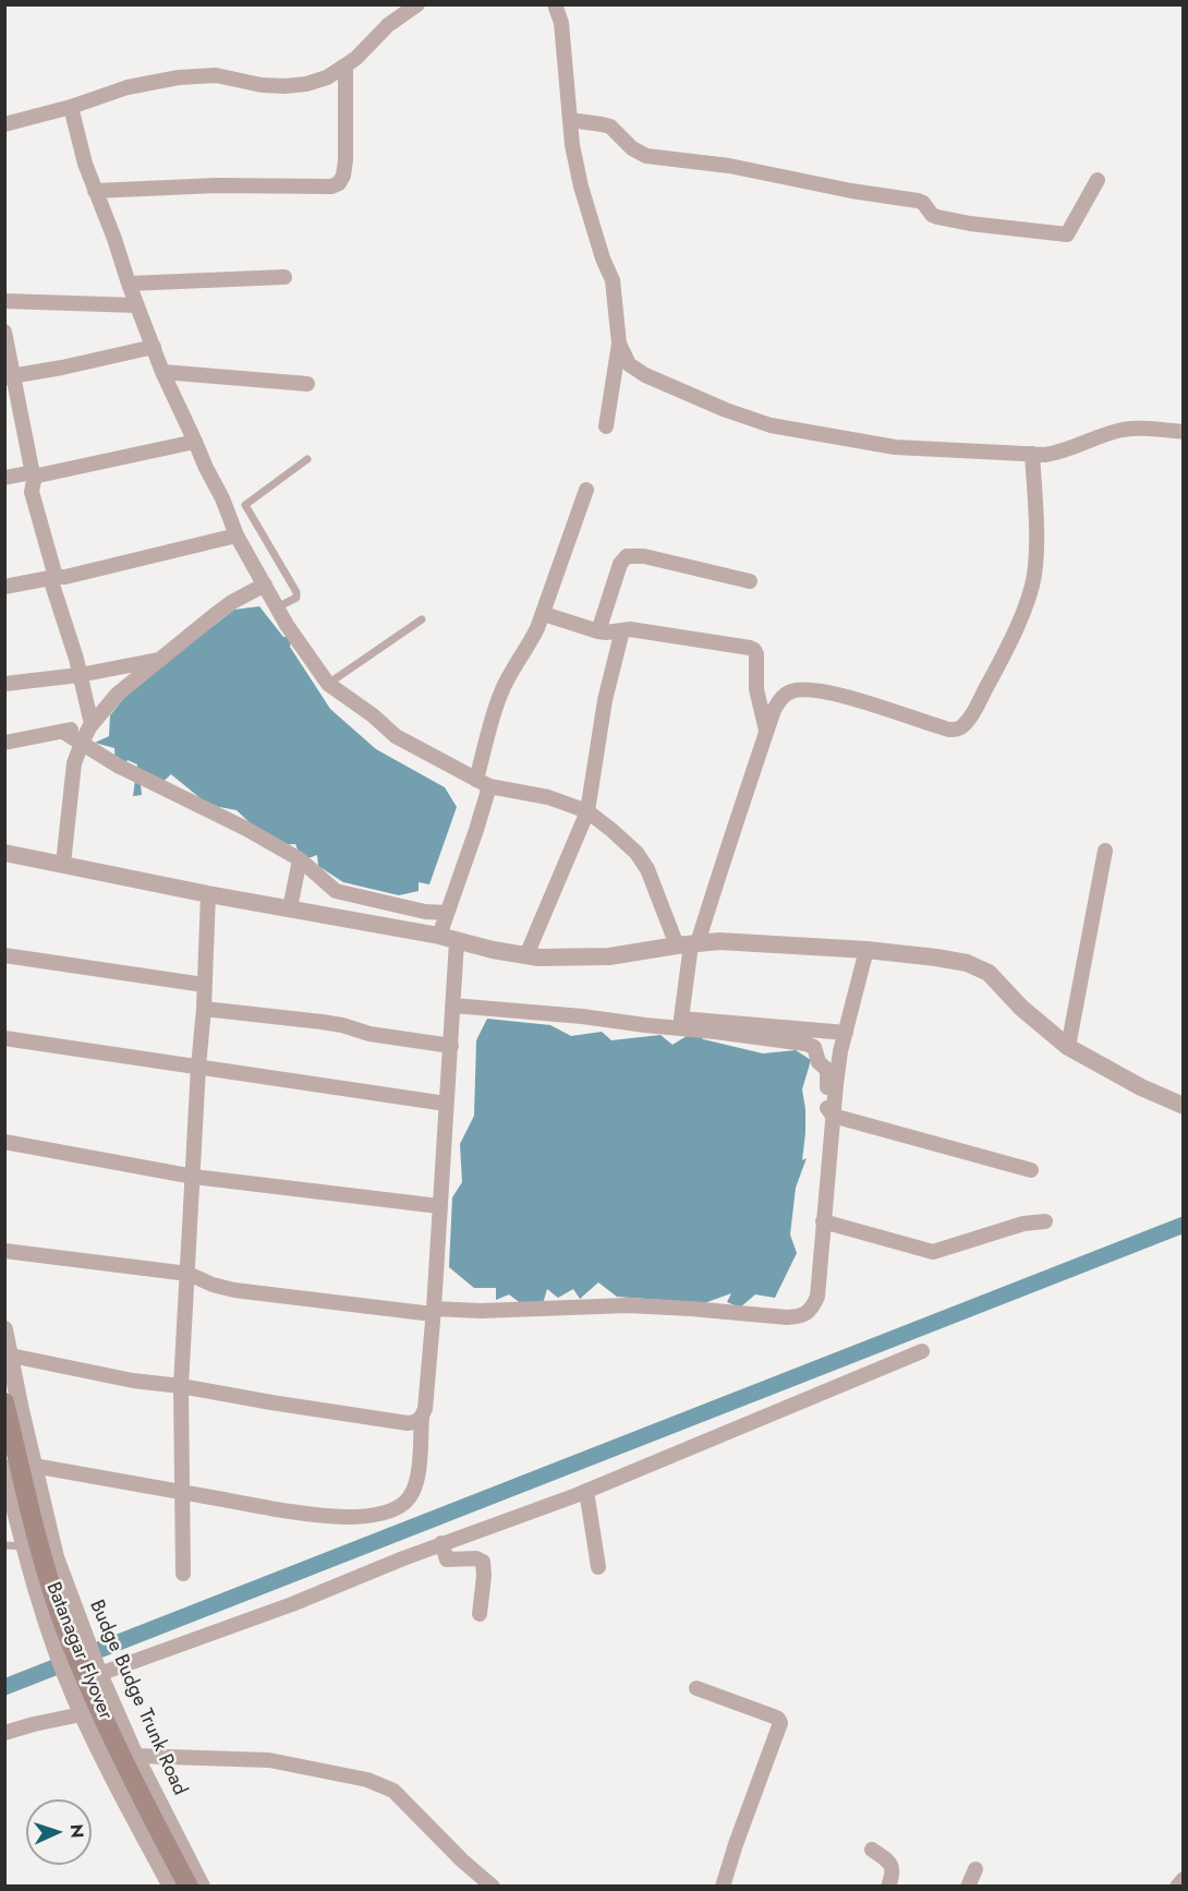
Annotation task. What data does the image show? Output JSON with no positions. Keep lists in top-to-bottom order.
{
  "streets": {
    "main road": ["Batanagar Flyover"],
    "street": ["Budge Budge Trunk Road"]
  },
  "north": "right"
}
